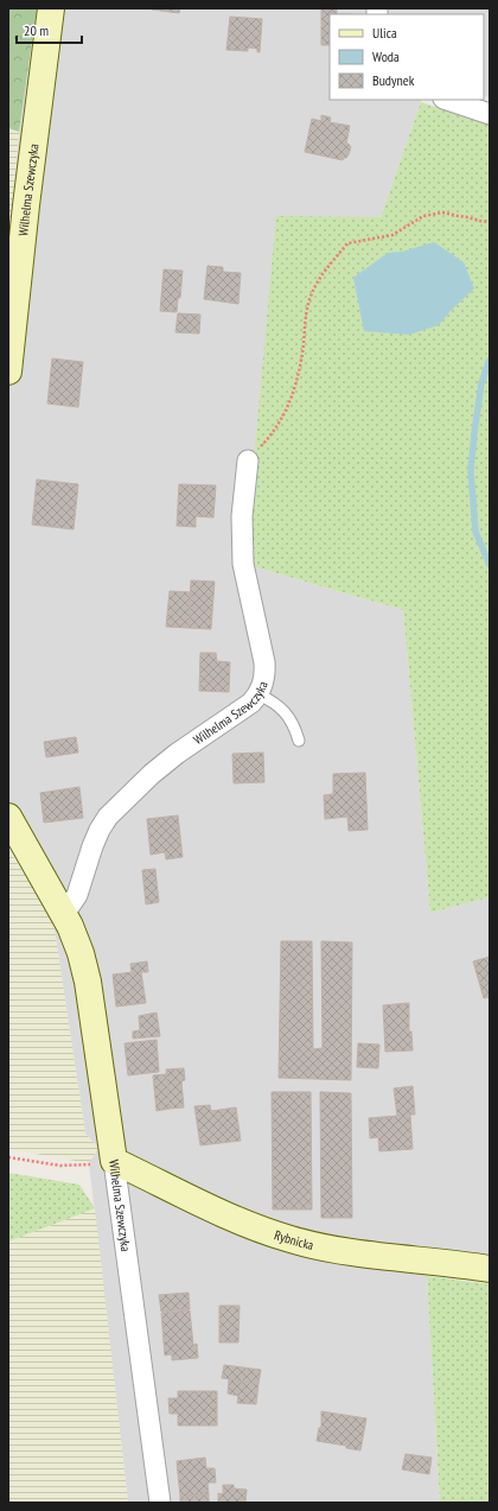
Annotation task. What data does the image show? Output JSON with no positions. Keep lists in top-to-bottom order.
{
  "streets": {
    "street": ["Wilhelma Szewczyka", "Rybnicka"]
  },
  "crossings": [
    ["Wilhelma Szewczyka", "Rybnicka"]
  ],
  "legend": ["Ulica", "Woda", "Budynek"],
  "scale_bar": "20 m"
}
